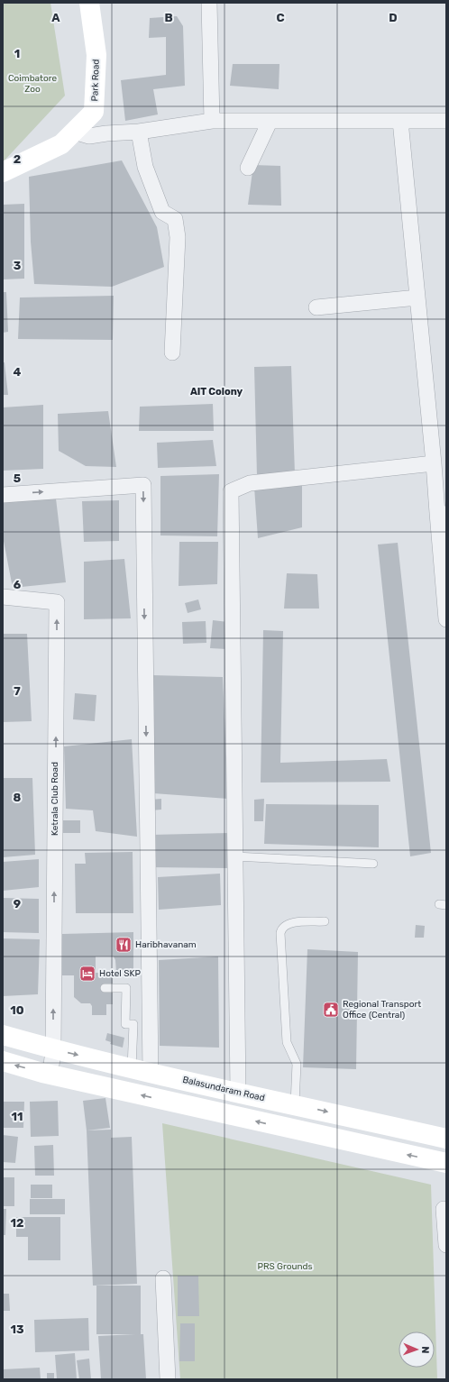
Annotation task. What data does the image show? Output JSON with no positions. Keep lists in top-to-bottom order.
{
  "streets": {
    "main road": ["Park Road", "Balasundaram Road"],
    "street": ["Ketrala Club Road"]
  },
  "crossings": [
    ["Ketrala Club Road", "Balasundaram Road"]
  ],
  "one_way": ["Ketrala Club Road"],
  "districts": ["AIT Colony"],
  "parks": ["Coimbatore Zoo", "PRS Grounds"],
  "places": {
    "restaurant": ["Haribhavanam"],
    "hotel": ["Hotel SKP"],
    "public building": ["Regional Transport Office (Central)"]
  },
  "north": "right",
  "grid": {
    "columns": [
      "A",
      "B",
      "C",
      "D"
    ],
    "rows": [
      "1",
      "2",
      "3",
      "4",
      "5",
      "6",
      "7",
      "8",
      "9",
      "10",
      "11",
      "12",
      "13"
    ]
  }
}
